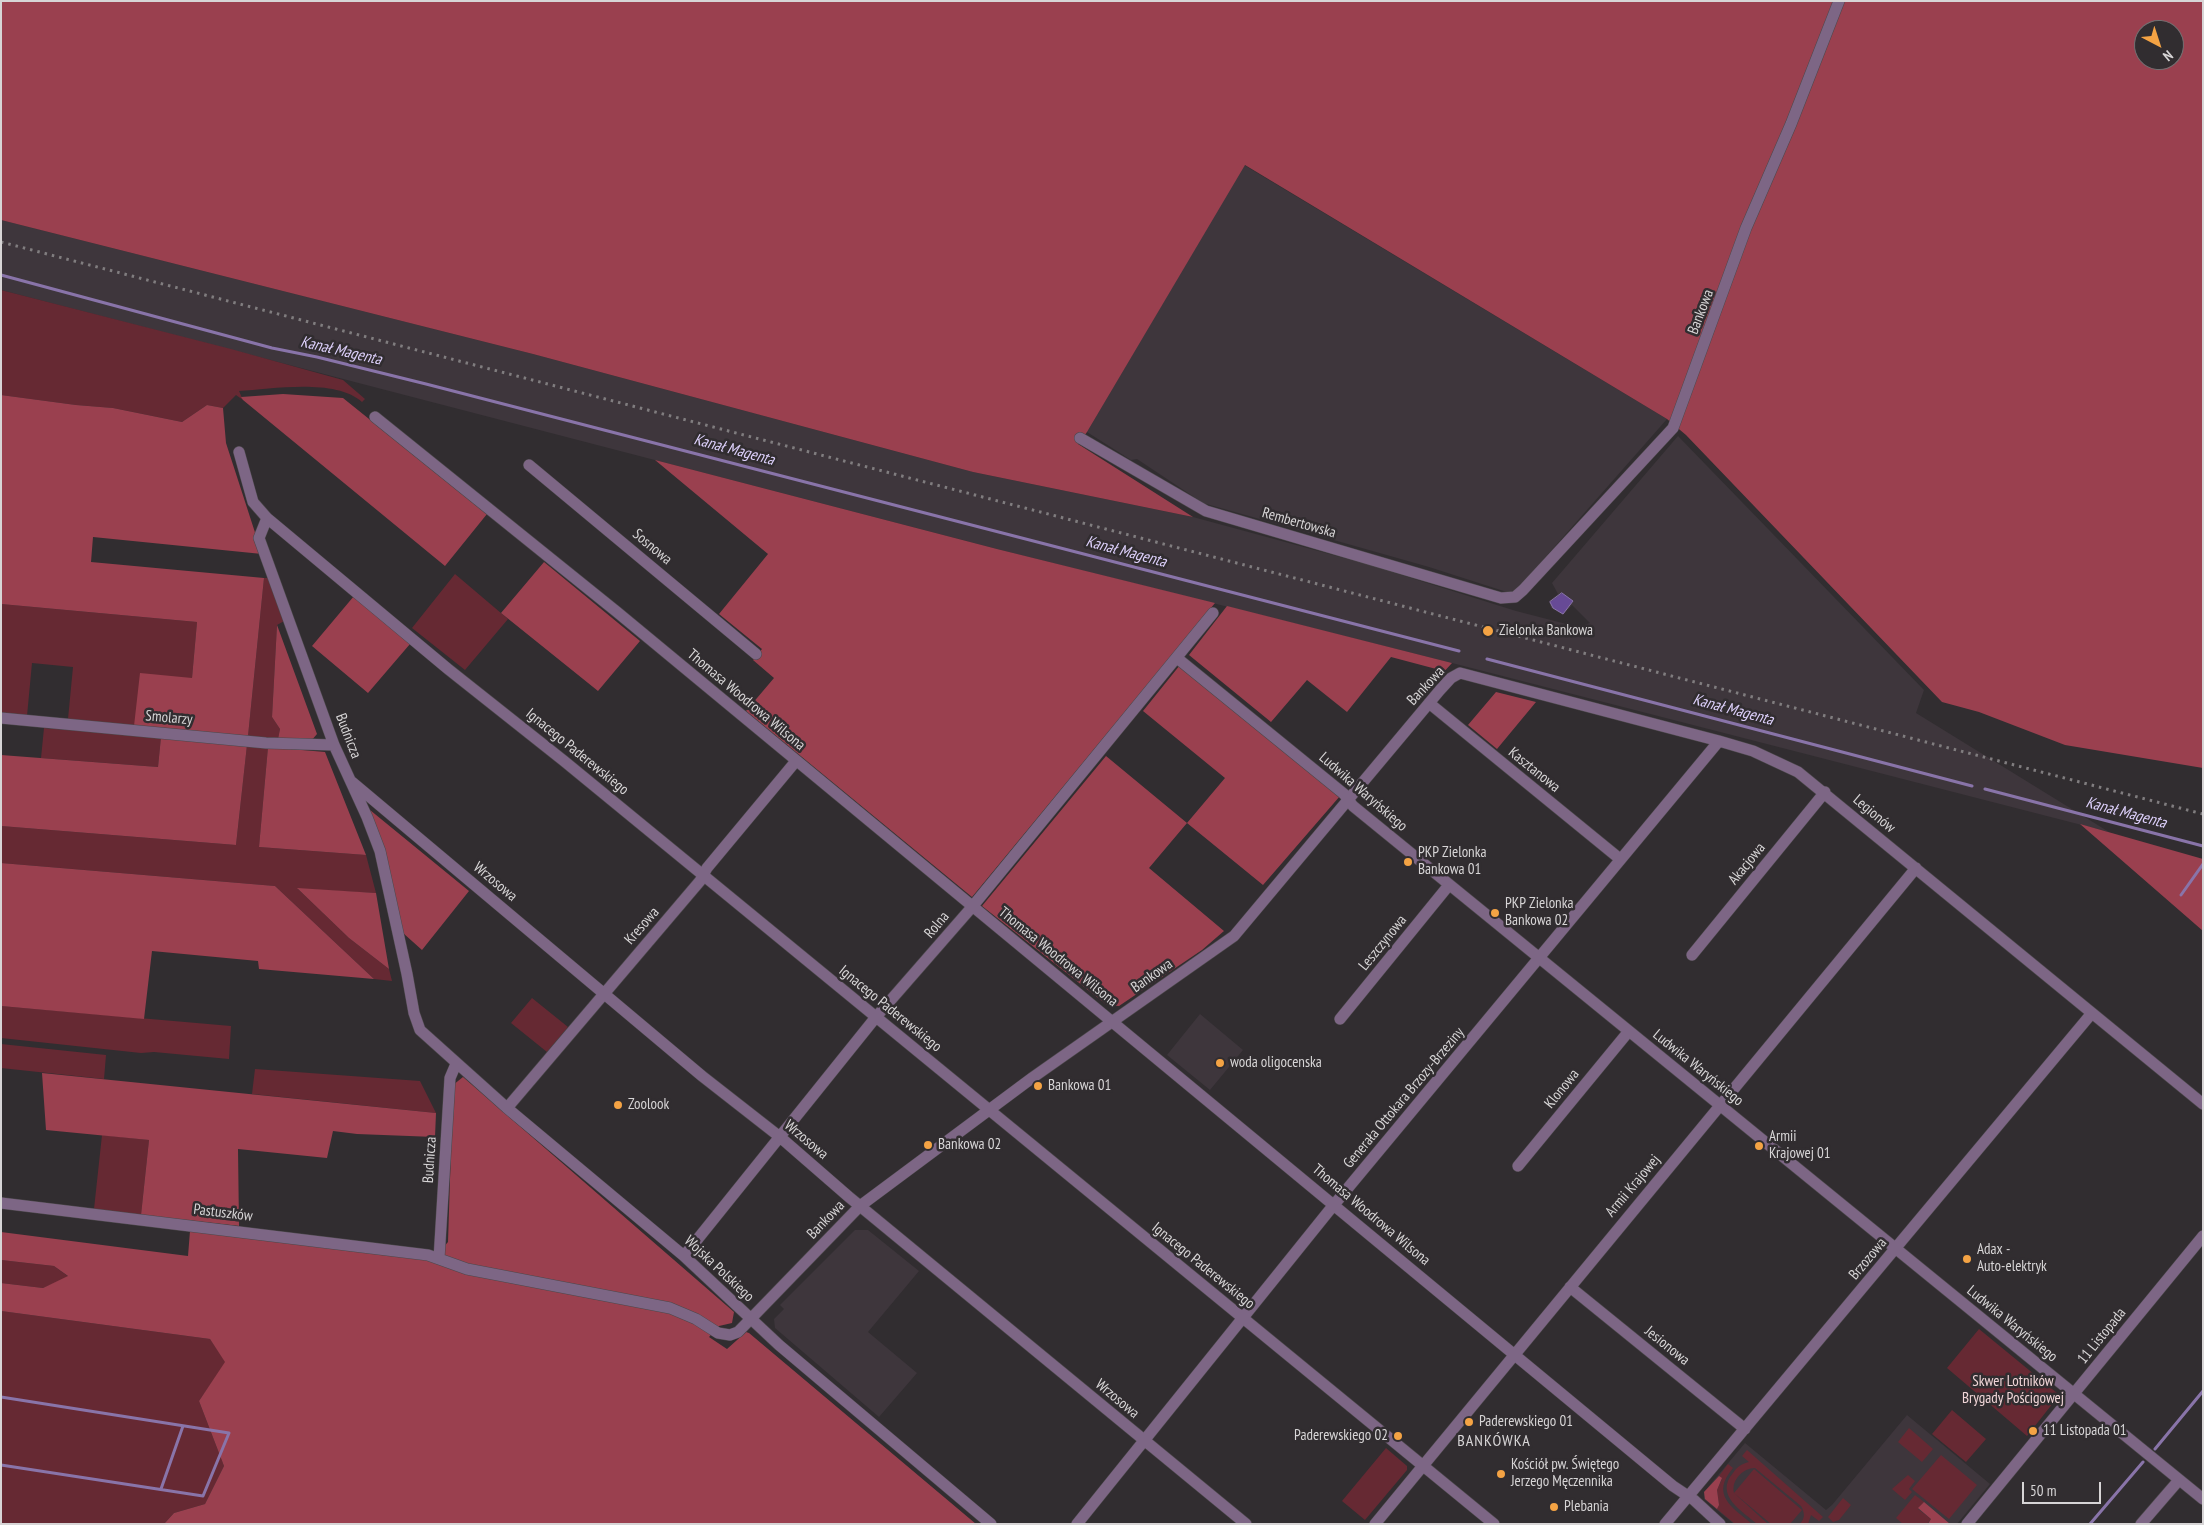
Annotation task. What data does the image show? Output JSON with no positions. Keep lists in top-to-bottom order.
{
  "streets": {
    "street": [
      "Bankowa",
      "Rembertowska",
      "Sosnowa",
      "Thomasa Woodrowa Wilsona",
      "Smolarzy",
      "Budnicza",
      "Ignacego Paderewskiego",
      "Kasztanowa",
      "Ludwika Waryńskiego",
      "Legionów",
      "Akacjowa",
      "Wrzosowa",
      "Rolna",
      "Kresowa",
      "Leszczynowa",
      "Klonowa",
      "Generała Ottokara Brzozy-Brzeziny",
      "Armii Krajowej",
      "Pastuszków",
      "Brzozowa",
      "Wojska Polskiego",
      "11 Listopada",
      "Jesionowa"
    ]
  },
  "crossings": [
    ["Bankowa", "Rembertowska"],
    ["Bankowa", "Thomasa Woodrowa Wilsona"],
    ["Bankowa", "Ignacego Paderewskiego"],
    ["Bankowa", "Kasztanowa"],
    ["Bankowa", "Ludwika Waryńskiego"],
    ["Bankowa", "Legionów"],
    ["Bankowa", "Wrzosowa"],
    ["Bankowa", "Pastuszków"],
    ["Bankowa", "Wojska Polskiego"],
    ["Thomasa Woodrowa Wilsona", "Rolna"],
    ["Thomasa Woodrowa Wilsona", "Kresowa"],
    ["Thomasa Woodrowa Wilsona", "Generała Ottokara Brzozy-Brzeziny"],
    ["Thomasa Woodrowa Wilsona", "Armii Krajowej"],
    ["Thomasa Woodrowa Wilsona", "Brzozowa"],
    ["Smolarzy", "Budnicza"],
    ["Budnicza", "Ignacego Paderewskiego"],
    ["Budnicza", "Wrzosowa"],
    ["Budnicza", "Pastuszków"],
    ["Budnicza", "Wojska Polskiego"],
    ["Ignacego Paderewskiego", "Rolna"],
    ["Ignacego Paderewskiego", "Kresowa"],
    ["Ignacego Paderewskiego", "Generała Ottokara Brzozy-Brzeziny"],
    ["Ignacego Paderewskiego", "Armii Krajowej"],
    ["Kasztanowa", "Generała Ottokara Brzozy-Brzeziny"],
    ["Ludwika Waryńskiego", "Rolna"],
    ["Ludwika Waryńskiego", "Leszczynowa"],
    ["Ludwika Waryńskiego", "Klonowa"],
    ["Ludwika Waryńskiego", "Generała Ottokara Brzozy-Brzeziny"],
    ["Ludwika Waryńskiego", "Armii Krajowej"],
    ["Ludwika Waryńskiego", "Brzozowa"],
    ["Ludwika Waryńskiego", "11 Listopada"],
    ["Legionów", "Akacjowa"],
    ["Legionów", "Generała Ottokara Brzozy-Brzeziny"],
    ["Legionów", "Armii Krajowej"],
    ["Legionów", "Brzozowa"],
    ["Wrzosowa", "Rolna"],
    ["Wrzosowa", "Kresowa"],
    ["Wrzosowa", "Generała Ottokara Brzozy-Brzeziny"],
    ["Rolna", "Wojska Polskiego"],
    ["Kresowa", "Wojska Polskiego"],
    ["Armii Krajowej", "Jesionowa"],
    ["Pastuszków", "Wojska Polskiego"],
    ["Brzozowa", "Jesionowa"]
  ],
  "districts": ["BANKÓWKA"],
  "water": ["Kanał Magenta"],
  "parks": ["Skwer Lotników Brygady Pościgowej"],
  "places": [
    "Zielonka Bankowa",
    "PKP Zielonka Bankowa 01",
    "PKP Zielonka Bankowa 02",
    "woda oligocenska",
    "Bankowa 01",
    "Zoolook",
    "Bankowa 02",
    "Armii Krajowej 01",
    "Adax - Auto-elektryk",
    "Paderewskiego 01",
    "11 Listopada 01",
    "Paderewskiego 02",
    "Kościół pw. Świętego Jerzego Męczennika",
    "Plebania"
  ],
  "scale_bar": "50 m",
  "north": "bottom right"
}
